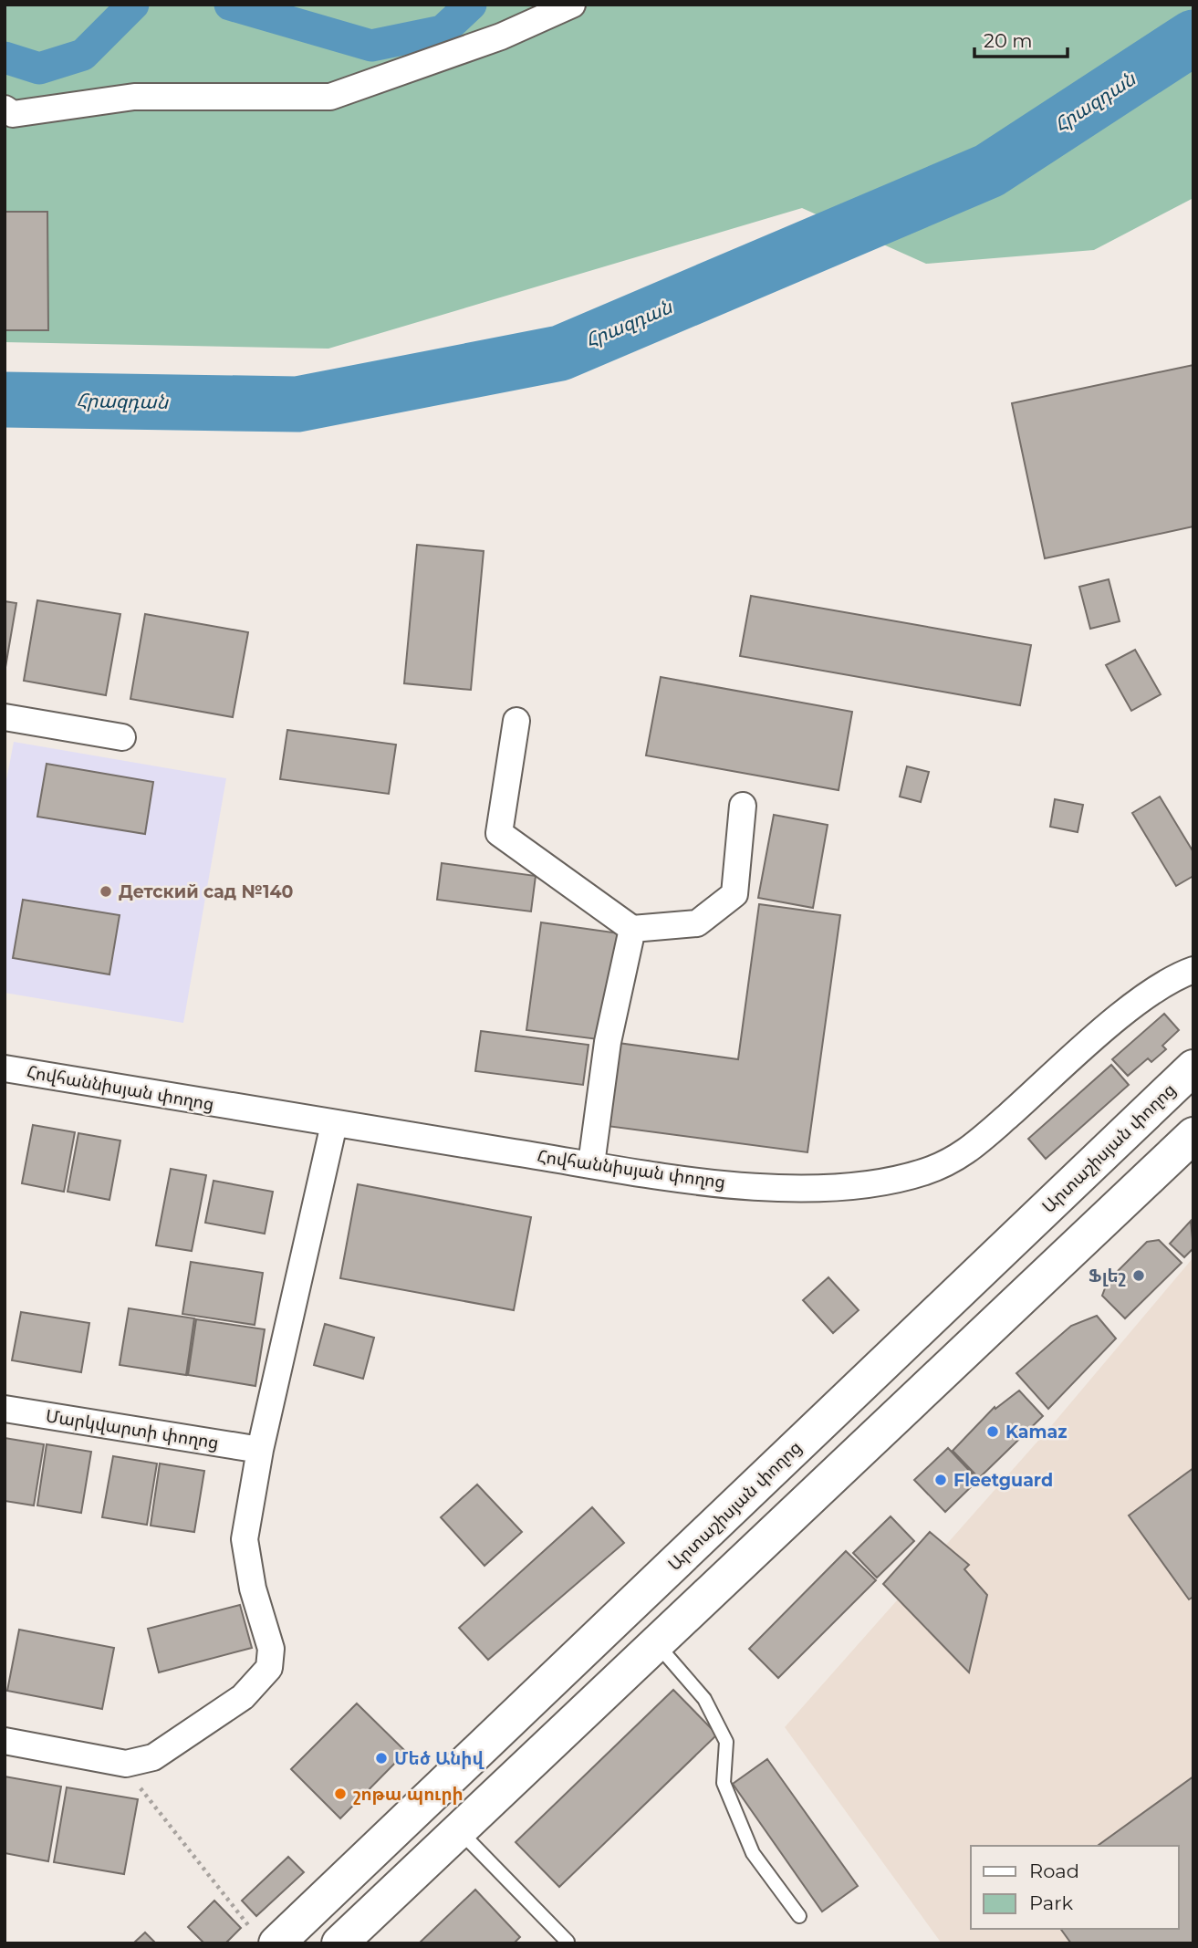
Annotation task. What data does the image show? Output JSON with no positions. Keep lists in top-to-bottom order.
{
  "streets": {
    "main road": ["Արտաշիսյան փողոց"],
    "street": ["Հովհաննիսյան փողոց", "Մարկվարտի փողոց"]
  },
  "water": ["Հրազդան"],
  "places": [
    "Детский сад №140",
    "Ֆլեշ",
    "Kamaz",
    "Fleetguard",
    "Մեծ Անիվ",
    "շոթա պուրի"
  ],
  "legend": ["Road", "Park"],
  "scale_bar": "20 m"
}
